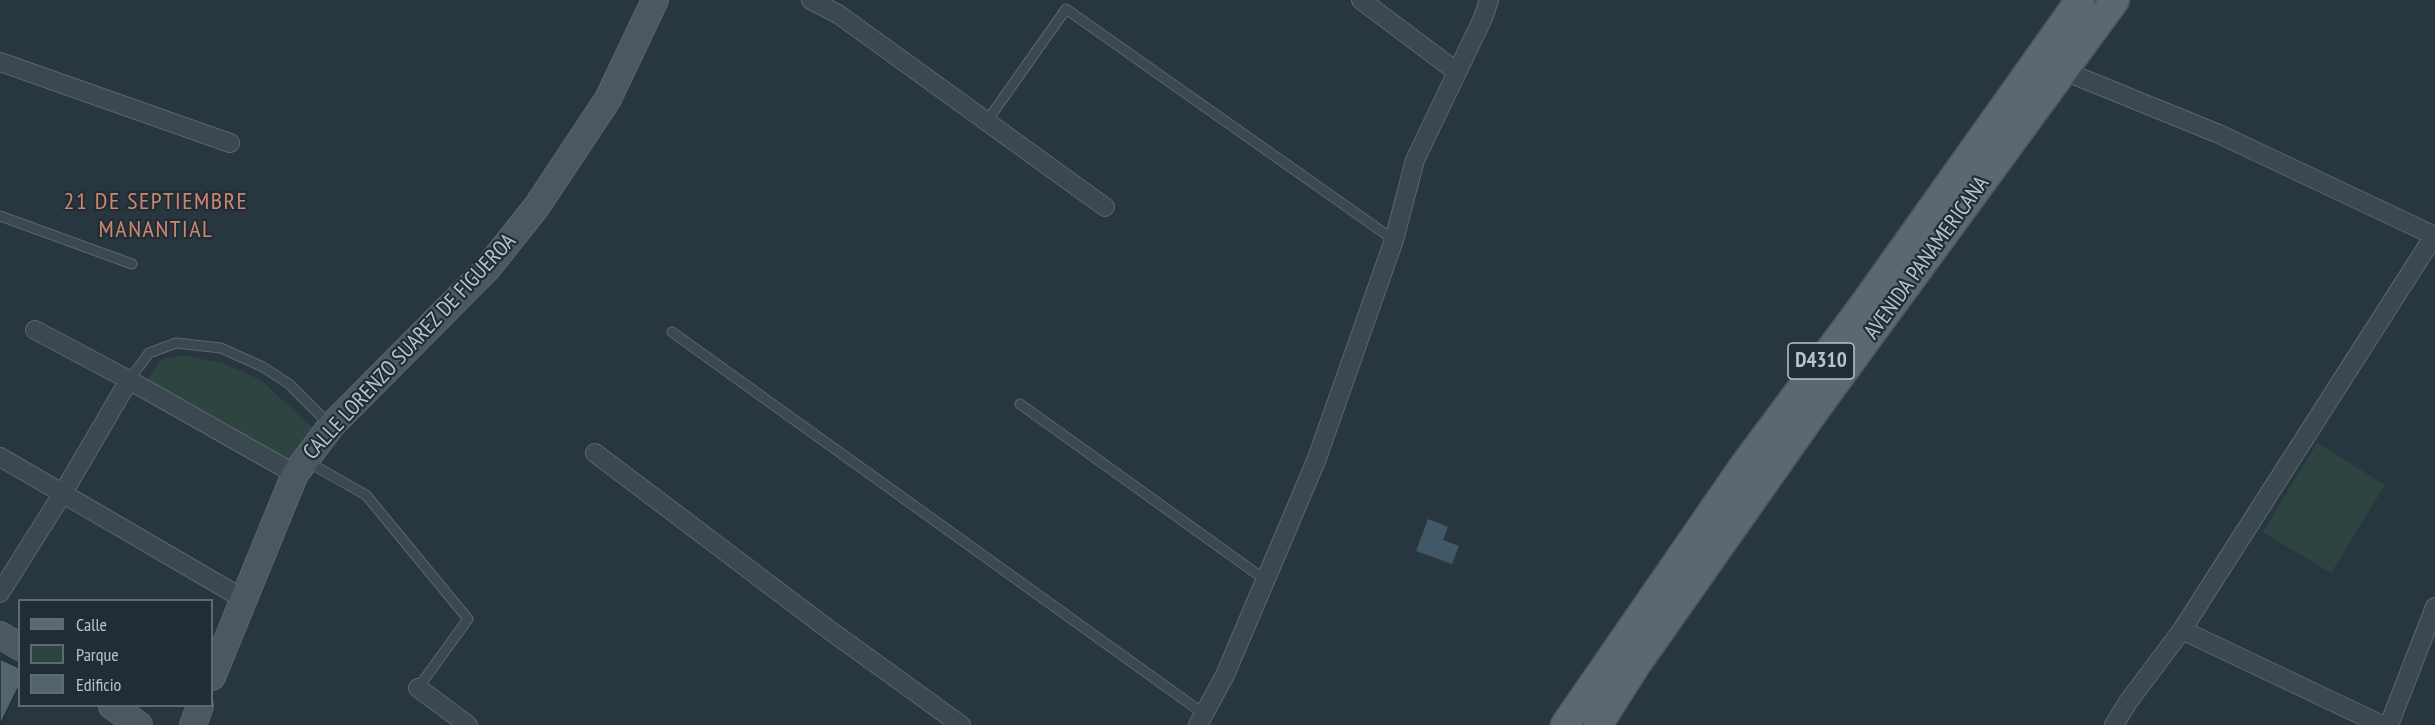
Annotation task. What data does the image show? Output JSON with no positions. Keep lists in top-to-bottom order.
{
  "streets": {
    "main road": ["AVENIDA PANAMERICANA", "CALLE LORENZO SUAREZ DE FIGUEROA", "D4310"]
  },
  "districts": ["21 DE SEPTIEMBRE MANANTIAL"],
  "legend": ["Calle", "Parque", "Edificio"]
}
